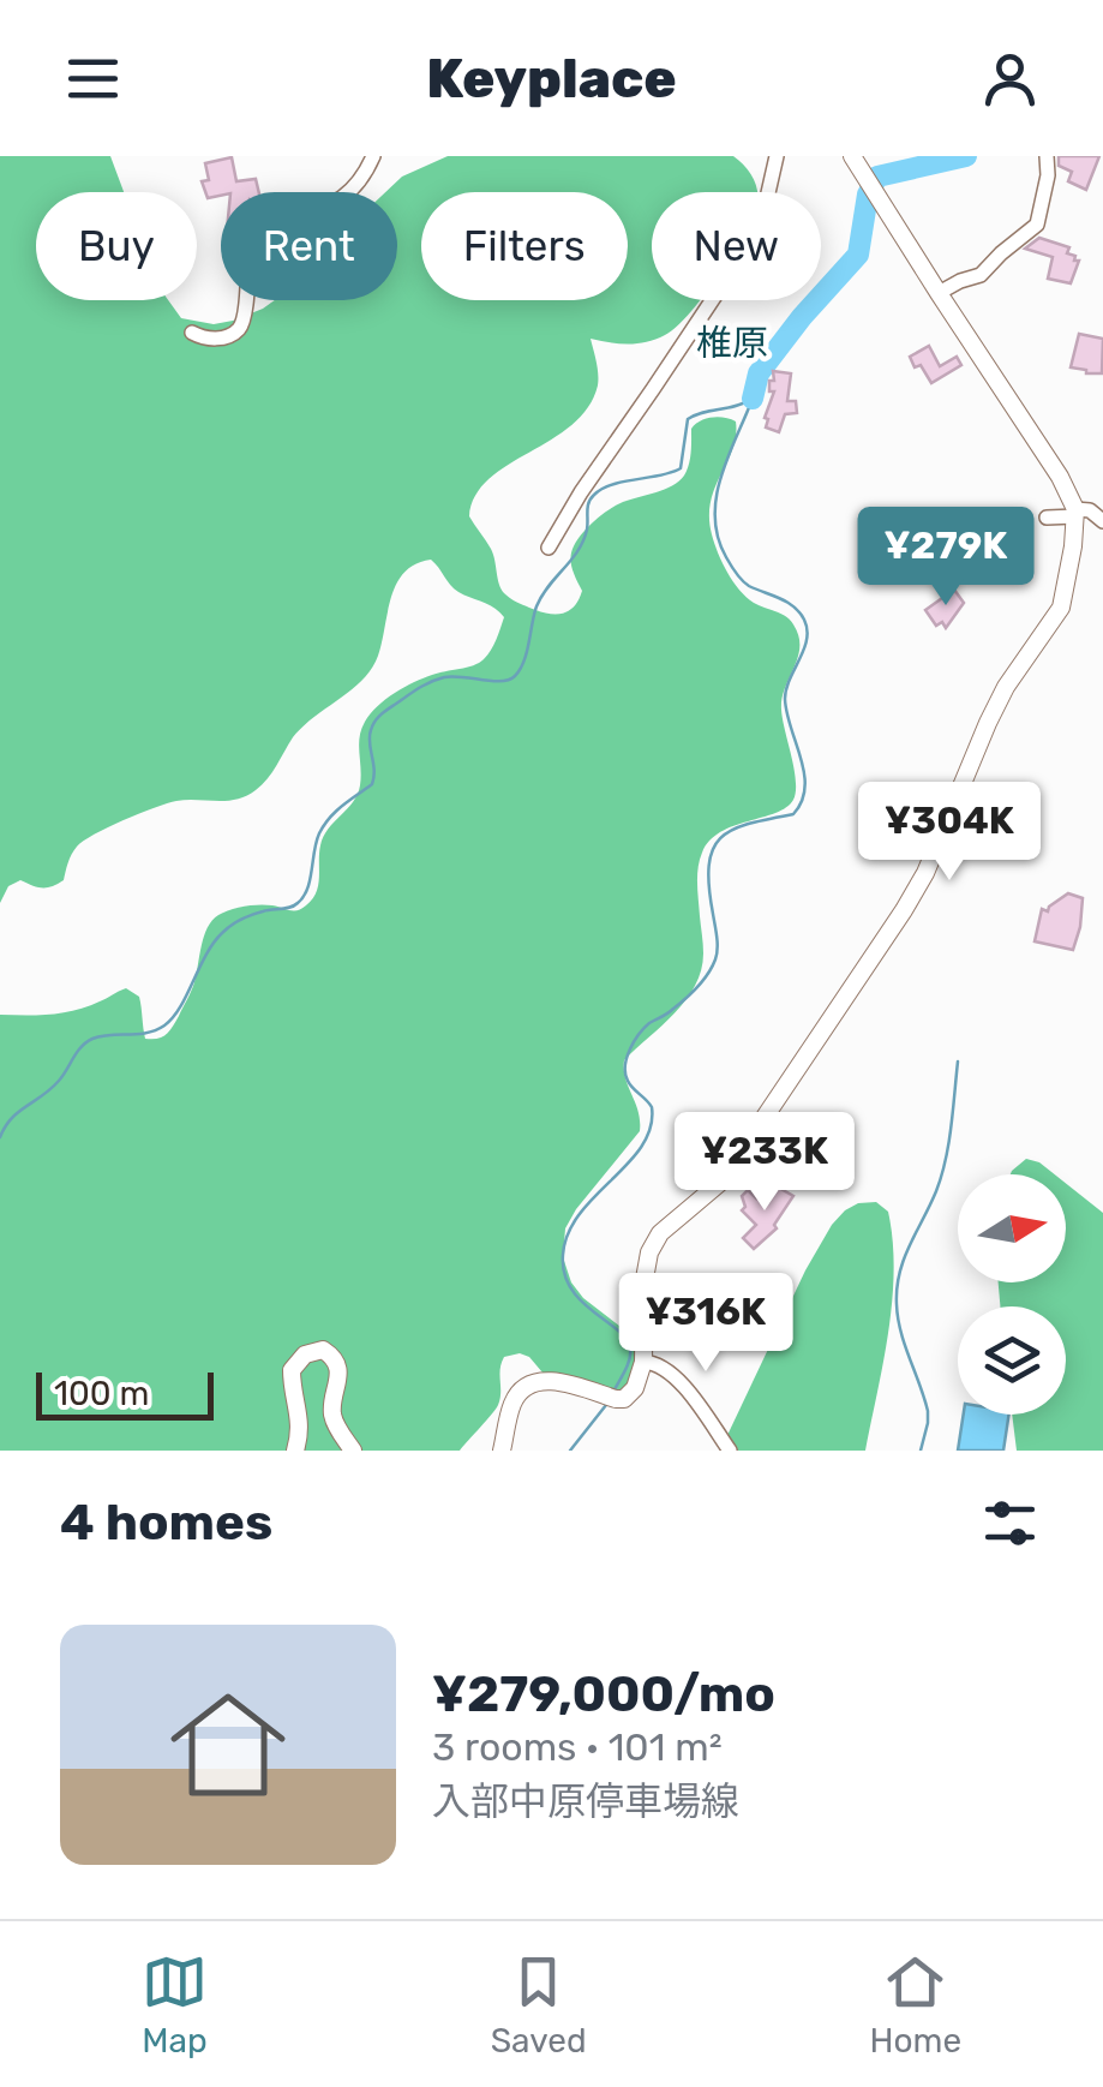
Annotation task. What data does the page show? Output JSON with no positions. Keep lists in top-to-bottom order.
{
  "districts": ["椎原"],
  "scale_bar": "100 m",
  "north": "right",
  "page": {
    "header": "Keyplace",
    "chip": [
      "Buy",
      "Rent",
      "Filters",
      "New"
    ],
    "price": [
      "¥279K",
      "¥304K",
      "¥233K",
      "¥316K"
    ],
    "scale": "100 m",
    "heading": "4 homes",
    "list": [
      {
        "name": "¥279,000/mo",
        "note": "3 rooms · 101 m² · 入部中原停車場線"
      }
    ],
    "tabs": ["Map", "Saved", "Home"]
  }
}
